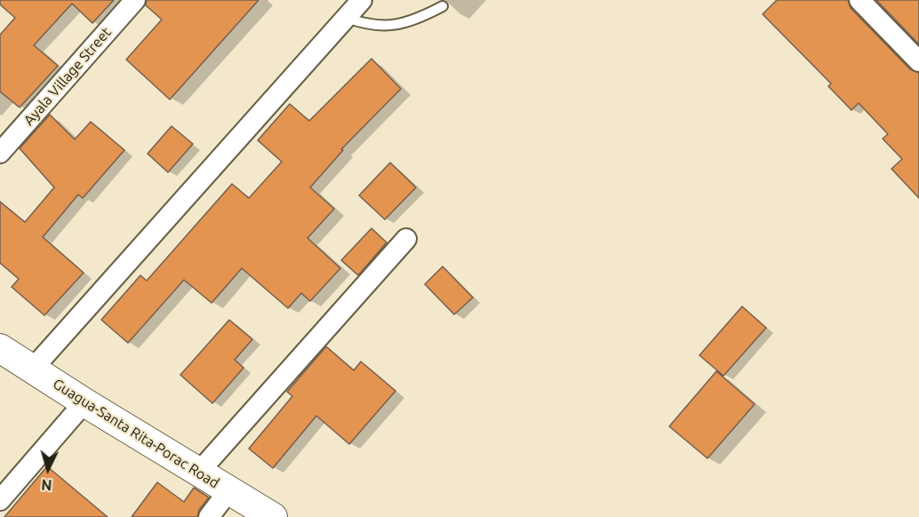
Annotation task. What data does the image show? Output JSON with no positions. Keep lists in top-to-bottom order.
{
  "streets": {
    "main road": ["Guagua-Santa Rita-Porac Road"],
    "street": ["Ayala Village Street"]
  },
  "north": "bottom"
}
